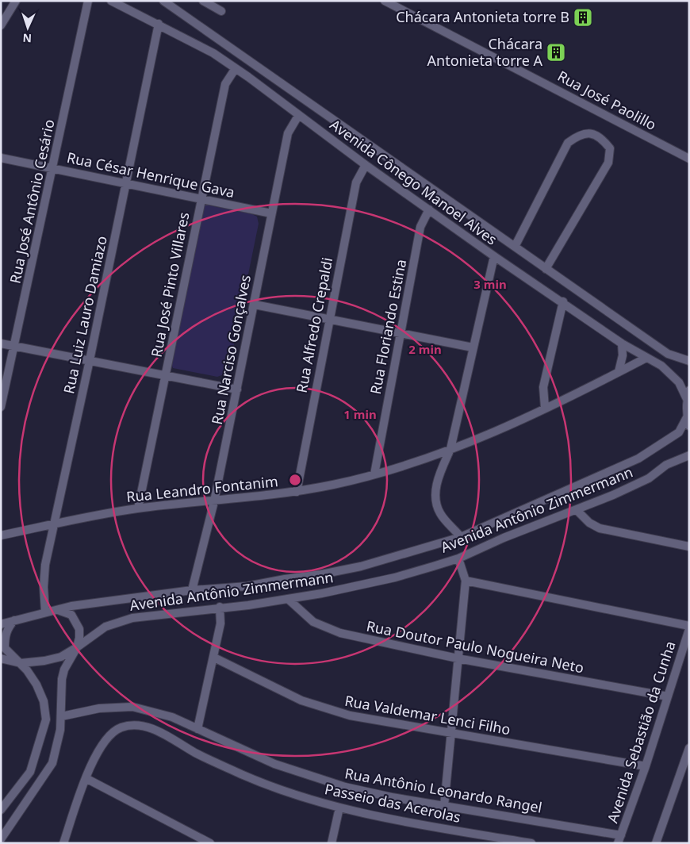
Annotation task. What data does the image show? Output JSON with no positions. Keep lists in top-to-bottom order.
{
  "streets": {
    "street": [
      "Rua José Paolillo",
      "Rua César Henrique Gava",
      "Avenida Cônego Manoel Alves",
      "Rua José Antônio Cesário",
      "Rua José Pinto Villares",
      "Rua Luiz Lauro Damiazo",
      "Rua Alfredo Crepaldi",
      "Rua Floriando Estina",
      "Rua Narciso Gonçalves",
      "Rua Leandro Fontanim",
      "Avenida Antônio Zimmermann",
      "Rua Doutor Paulo Nogueira Neto",
      "Rua Valdemar Lenci Filho",
      "Avenida Sebastião da Cunha",
      "Rua Antônio Leonardo Rangel",
      "Passeio das Acerolas"
    ]
  },
  "crossings": [
    ["Rua César Henrique Gava", "Rua José Antônio Cesário"],
    ["Rua César Henrique Gava", "Rua José Pinto Villares"],
    ["Rua César Henrique Gava", "Rua Luiz Lauro Damiazo"],
    ["Rua César Henrique Gava", "Rua Narciso Gonçalves"],
    ["Avenida Cônego Manoel Alves", "Rua José Pinto Villares"],
    ["Avenida Cônego Manoel Alves", "Rua Luiz Lauro Damiazo"],
    ["Avenida Cônego Manoel Alves", "Rua Alfredo Crepaldi"],
    ["Avenida Cônego Manoel Alves", "Rua Floriando Estina"],
    ["Avenida Cônego Manoel Alves", "Rua Narciso Gonçalves"],
    ["Avenida Cônego Manoel Alves", "Rua Leandro Fontanim"],
    ["Rua José Pinto Villares", "Rua Leandro Fontanim"],
    ["Rua Luiz Lauro Damiazo", "Rua Leandro Fontanim"],
    ["Rua Luiz Lauro Damiazo", "Avenida Antônio Zimmermann"],
    ["Rua Alfredo Crepaldi", "Rua Leandro Fontanim"],
    ["Rua Floriando Estina", "Rua Leandro Fontanim"],
    ["Rua Narciso Gonçalves", "Rua Leandro Fontanim"],
    ["Rua Narciso Gonçalves", "Avenida Antônio Zimmermann"],
    ["Avenida Antônio Zimmermann", "Rua Doutor Paulo Nogueira Neto"],
    ["Rua Doutor Paulo Nogueira Neto", "Avenida Sebastião da Cunha"],
    ["Rua Valdemar Lenci Filho", "Avenida Sebastião da Cunha"],
    ["Avenida Sebastião da Cunha", "Rua Antônio Leonardo Rangel"]
  ],
  "places": {
    "building": ["Chácara Antonieta torre B", "Chácara Antonieta torre A"]
  },
  "north": "bottom",
  "rings": ["3 min", "2 min", "1 min"]
}
